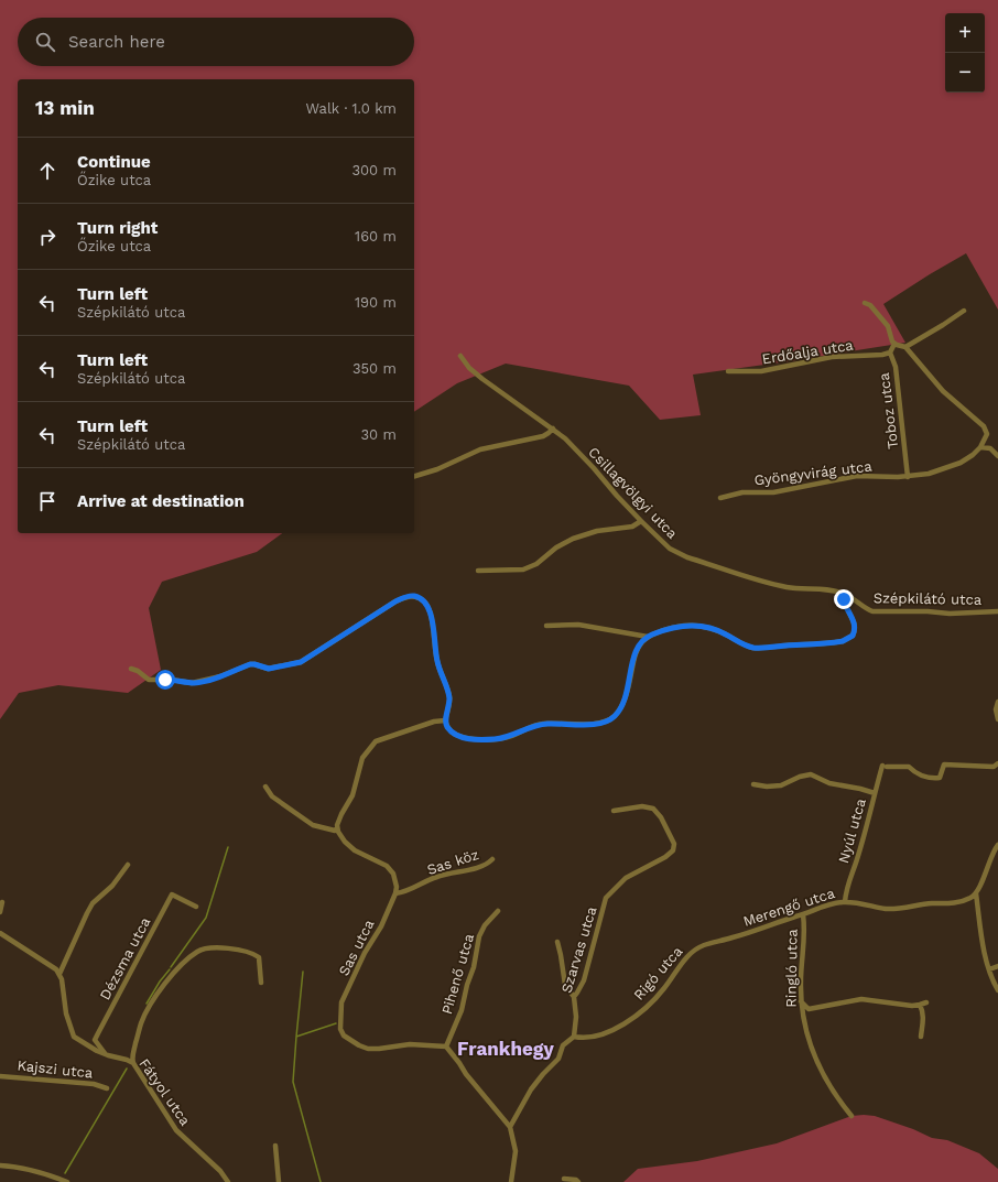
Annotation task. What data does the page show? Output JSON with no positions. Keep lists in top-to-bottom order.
{
  "streets": {
    "street": [
      "Erdőalja utca",
      "Toboz utca",
      "Gyöngyvirág utca",
      "Csillagvölgyi utca",
      "Szépkilátó utca",
      "Nyúl utca",
      "Sas köz",
      "Merengő utca",
      "Sas utca",
      "Szarvas utca",
      "Dézsma utca",
      "Ringló utca",
      "Rigó utca",
      "Pihenő utca",
      "Kajszi utca",
      "Fátyol utca"
    ]
  },
  "crossings": [
    ["Erdőalja utca", "Toboz utca"],
    ["Toboz utca", "Gyöngyvirág utca"],
    ["Csillagvölgyi utca", "Szépkilátó utca"],
    ["Nyúl utca", "Merengő utca"],
    ["Sas köz", "Sas utca"],
    ["Merengő utca", "Ringló utca"],
    ["Merengő utca", "Rigó utca"],
    ["Sas utca", "Pihenő utca"],
    ["Szarvas utca", "Rigó utca"],
    ["Dézsma utca", "Fátyol utca"]
  ],
  "districts": ["Frankhegy"],
  "page": {
    "map_buttons": ["+", "−"],
    "search": "Search here",
    "heading": ["13 min", "Walk · 1.0 km"],
    "list": [
      ["Continue", "Őzike utca", "300 m"],
      ["Turn right", "Őzike utca", "160 m"],
      ["Turn left", "Szépkilátó utca", "190 m"],
      ["Turn left", "Szépkilátó utca", "350 m"],
      ["Turn left", "Szépkilátó utca", "30 m"],
      "Arrive at destination"
    ]
  }
}
